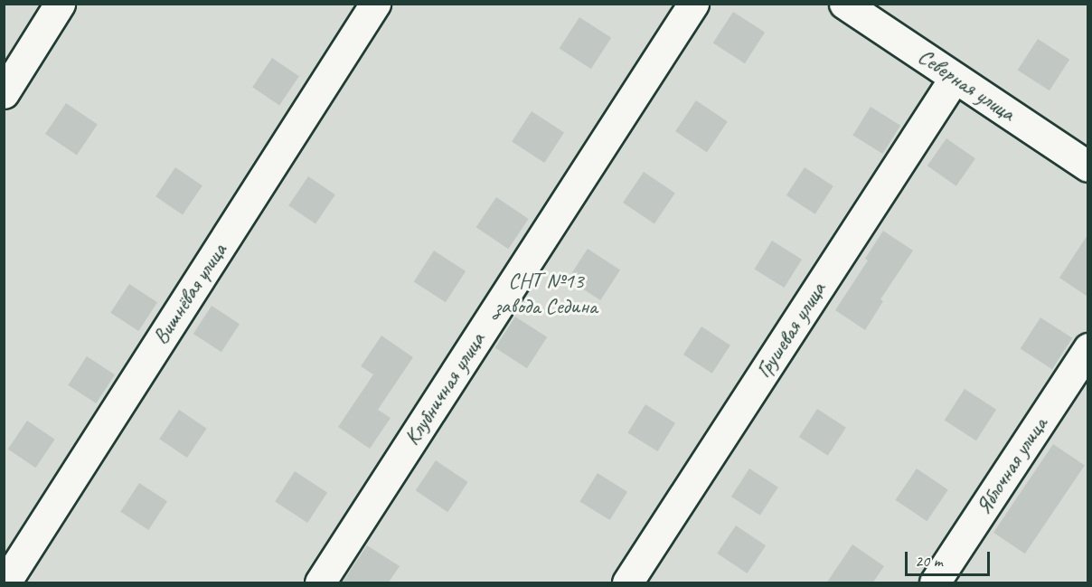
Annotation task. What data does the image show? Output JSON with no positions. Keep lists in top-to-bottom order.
{
  "streets": {
    "street": [
      "Северная улица",
      "Вишнёвая улица",
      "Грушевая улица",
      "Клубничная улица",
      "Яблочная улица"
    ]
  },
  "crossings": [
    ["Северная улица", "Грушевая улица"]
  ],
  "parks": ["СНТ №13 завода Седина"],
  "scale_bar": "20 m"
}
